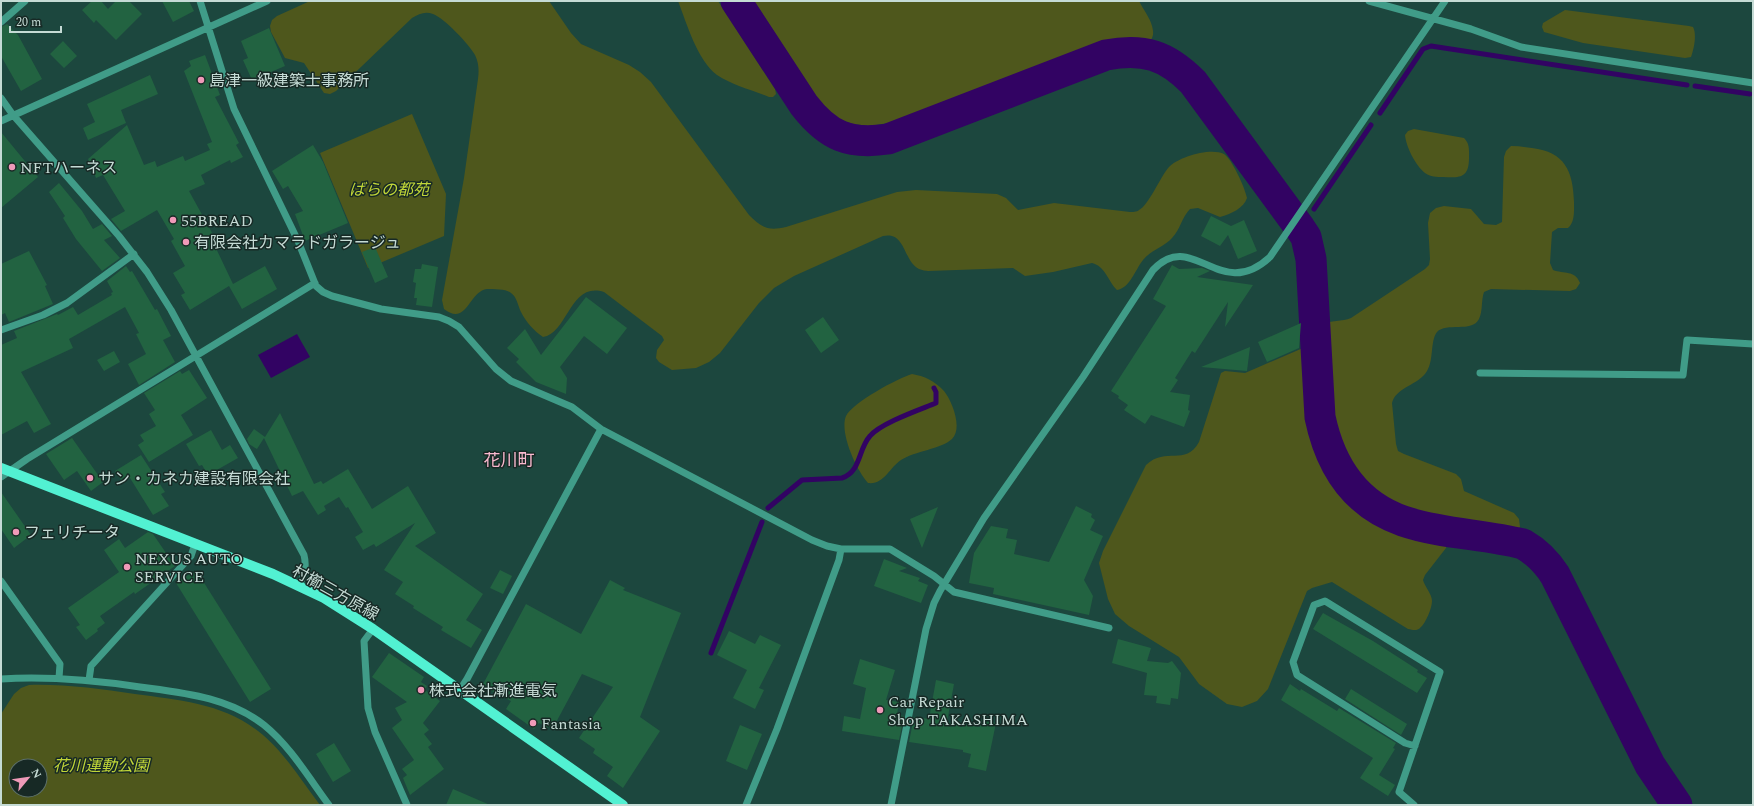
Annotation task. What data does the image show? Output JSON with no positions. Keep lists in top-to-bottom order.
{
  "streets": {
    "main road": ["村櫛三方原線"]
  },
  "districts": ["花川町"],
  "parks": ["ばらの都苑", "花川運動公園"],
  "places": [
    "島津一級建築士事務所",
    "NFTハーネス",
    "55BREAD",
    "有限会社カマラドガラージュ",
    "サン・カネカ建設有限会社",
    "フェリチータ",
    "NEXUS AUTO SERVICE",
    "株式会社漸進電気",
    "Car Repair Shop TAKASHIMA",
    "Fantasia"
  ],
  "scale_bar": "20 m",
  "north": "top right"
}
